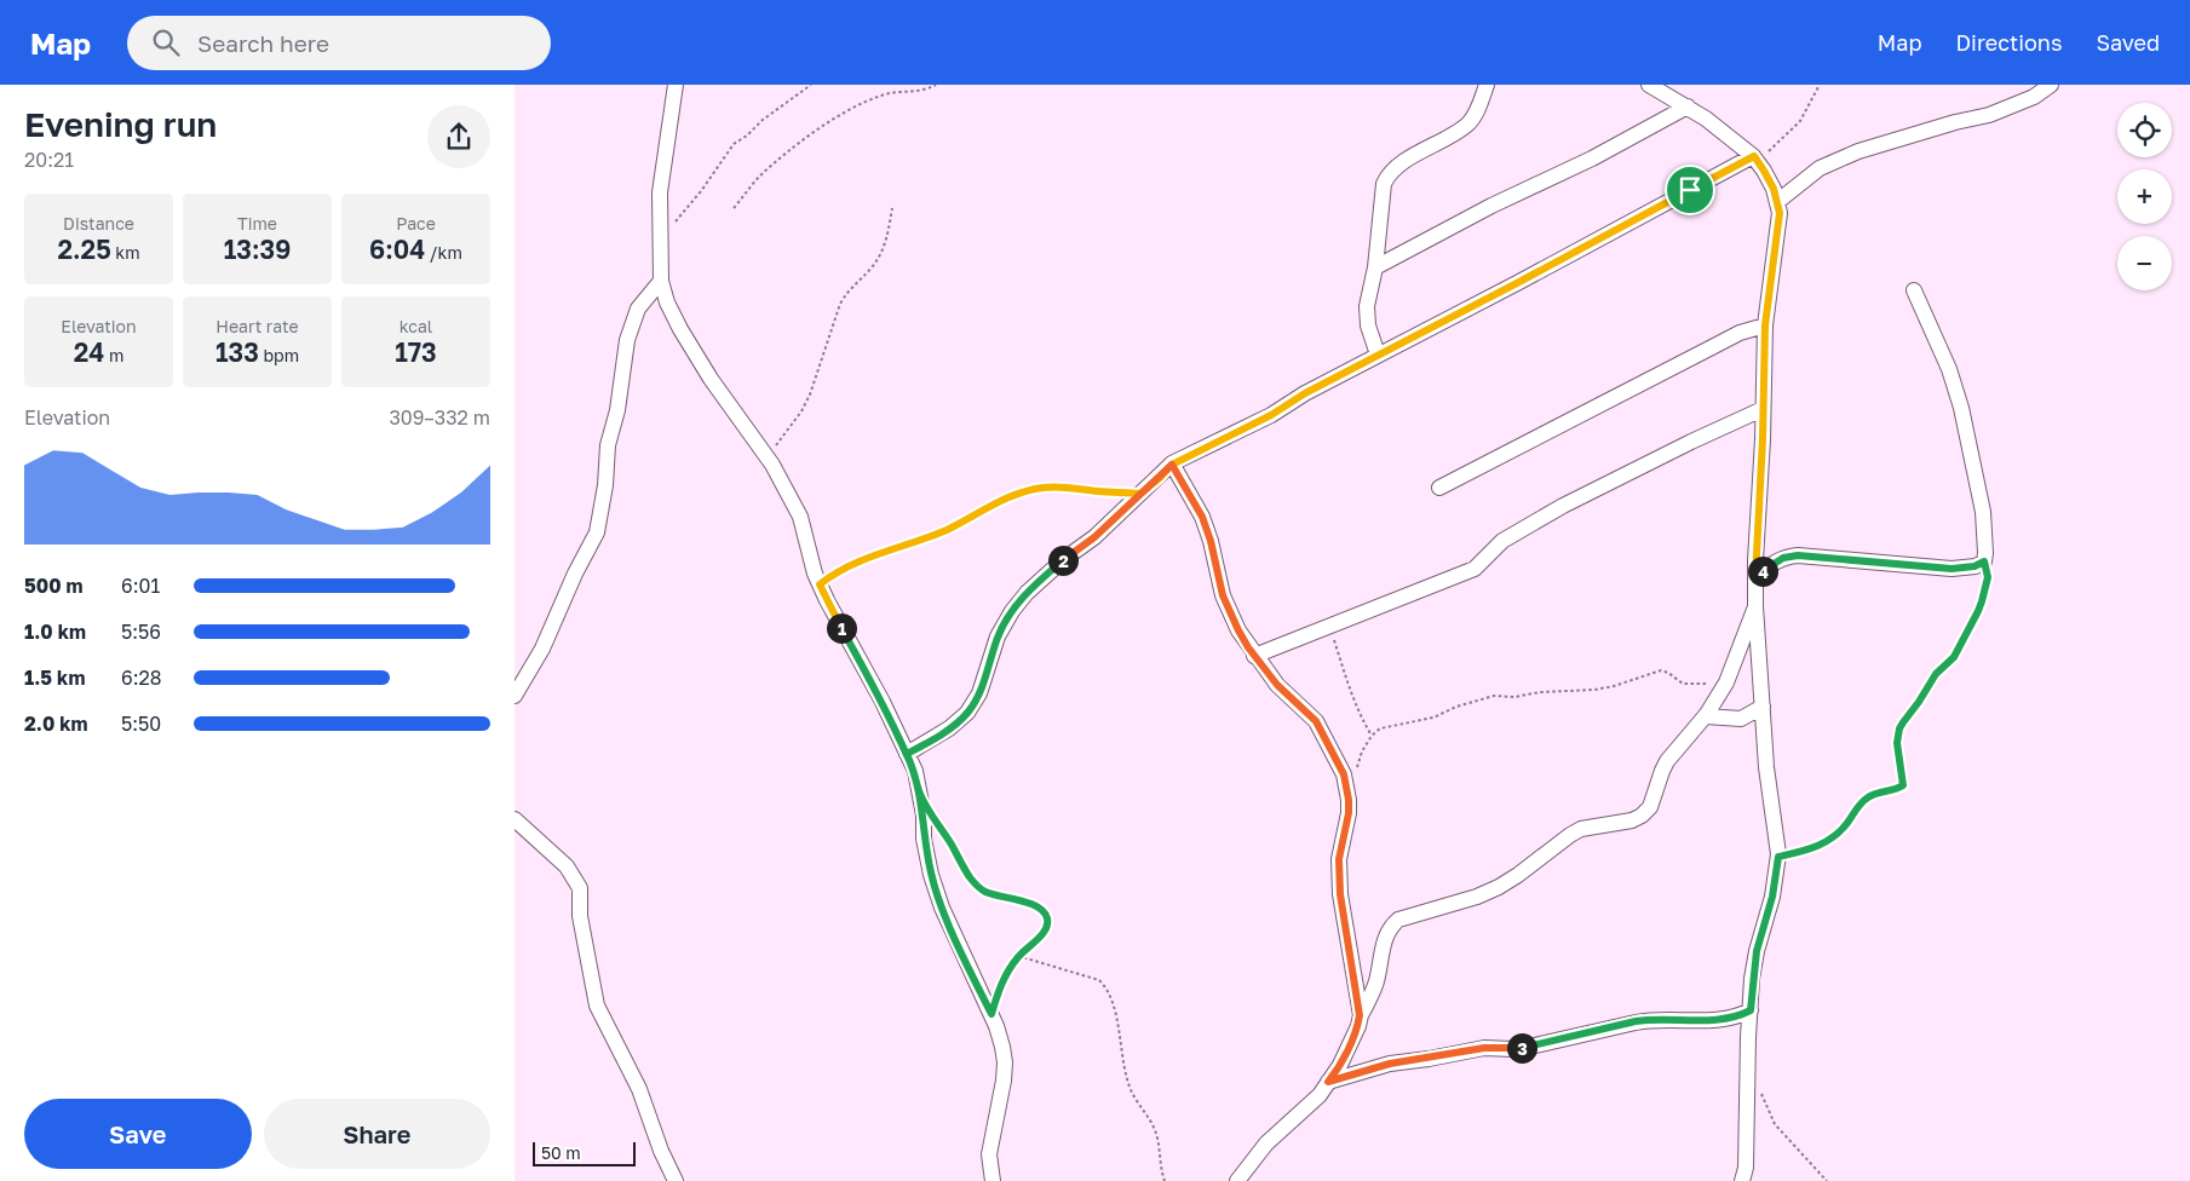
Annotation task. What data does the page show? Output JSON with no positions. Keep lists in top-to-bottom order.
{
  "scale_bar": "50 m",
  "page": {
    "header": "Map",
    "search": "Search here",
    "nav": ["Map", "Directions", "Saved"],
    "heading": ["Evening run", "20:21"],
    "map_buttons": ["+", "−"],
    "stats": [
      ["Distance", "2.25 km"],
      ["Time", "13:39"],
      ["Pace", "6:04 /km"],
      ["Elevation", "24 m"],
      ["Heart rate", "133 bpm"],
      ["kcal", "173"]
    ],
    "chart": ["Elevation", "309–332 m"],
    "pins": [
      "2",
      "4",
      "1",
      "3"
    ],
    "list": [
      {
        "name": "500 m",
        "note": "6:01"
      },
      {
        "name": "1.0 km",
        "note": "5:56"
      },
      {
        "name": "1.5 km",
        "note": "6:28"
      },
      {
        "name": "2.0 km",
        "note": "5:50"
      }
    ],
    "buttons": ["Save", "Share"],
    "scale": "50 m"
  }
}
